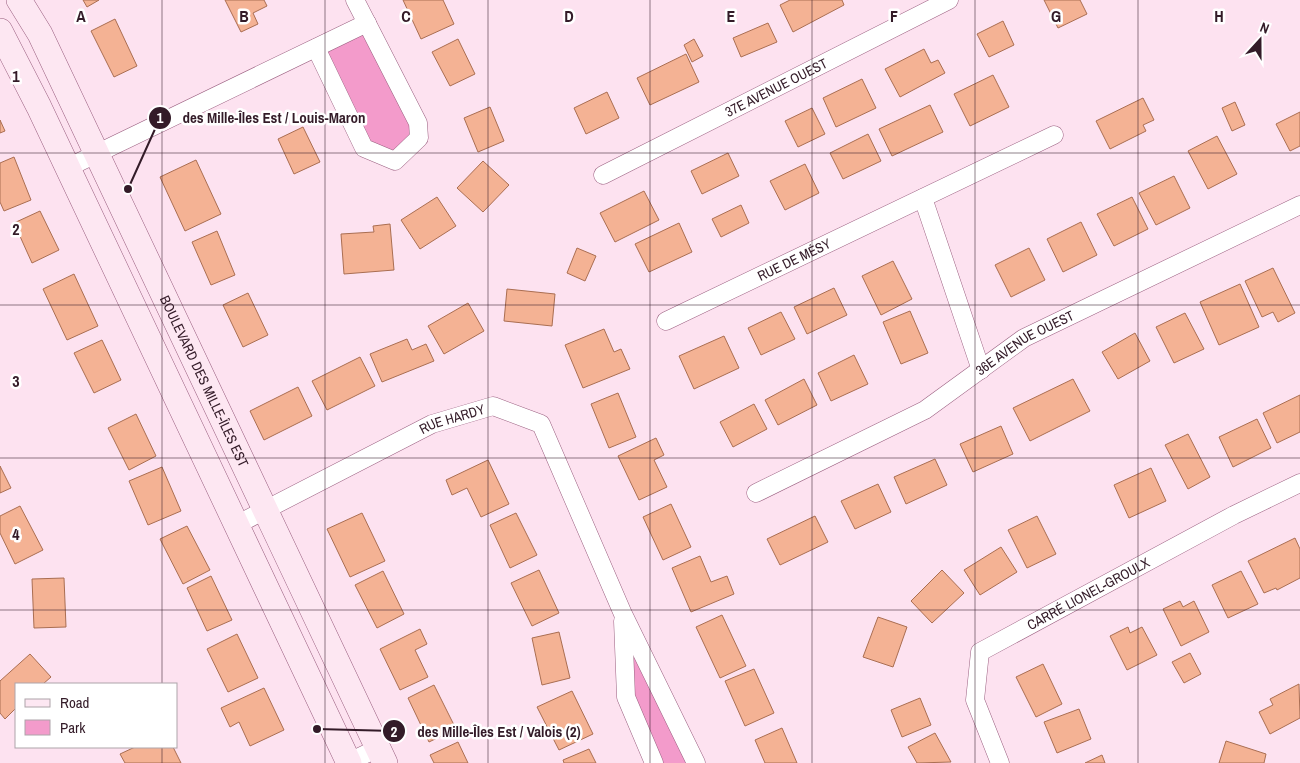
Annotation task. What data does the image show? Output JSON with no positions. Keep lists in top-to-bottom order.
{
  "streets": {
    "street": [
      "37E AVENUE OUEST",
      "RUE DE MÉSY",
      "36E AVENUE OUEST",
      "BOULEVARD DES MILLE-ÎLES EST",
      "RUE HARDY",
      "CARRÉ LIONEL-GROULX"
    ]
  },
  "crossings": [
    ["BOULEVARD DES MILLE-ÎLES EST", "RUE HARDY"]
  ],
  "places": ["des Mille-Îles Est / Louis-Maron", "des Mille-Îles Est / Valois (2)"],
  "legend": ["Road", "Park"],
  "north": "top",
  "grid": {
    "columns": [
      "A",
      "B",
      "C",
      "D",
      "E",
      "F",
      "G",
      "H"
    ],
    "rows": [
      "1",
      "2",
      "3",
      "4"
    ]
  }
}
